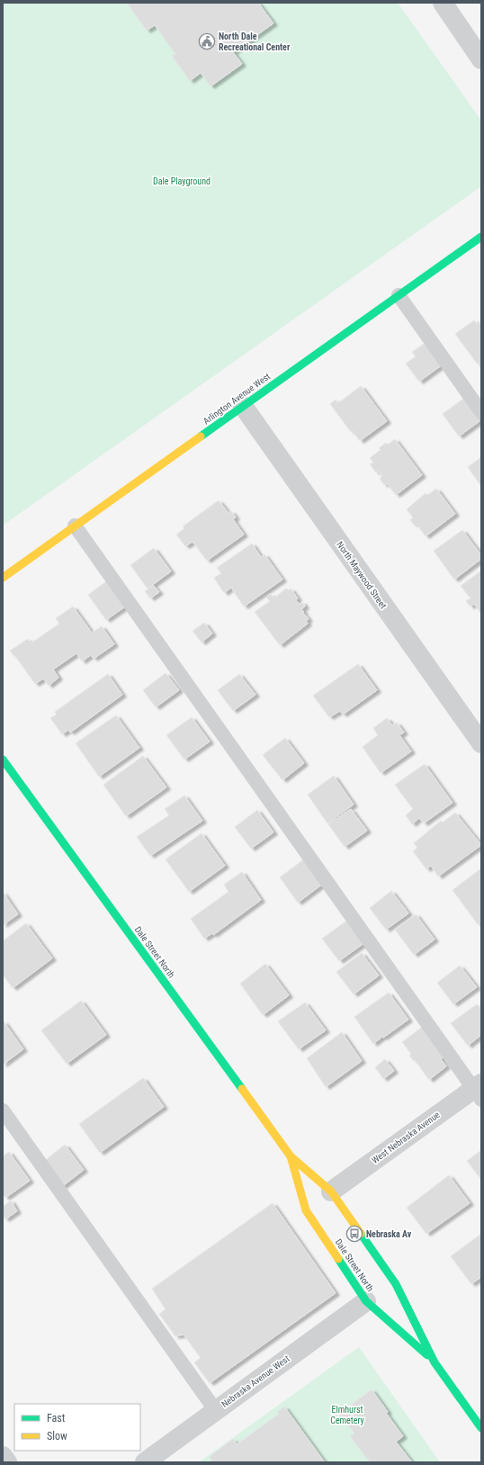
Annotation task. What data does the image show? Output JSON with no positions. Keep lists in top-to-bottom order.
{
  "streets": {
    "main road": ["Arlington Avenue West", "Dale Street North"],
    "street": ["North Maywood Street", "West Nebraska Avenue", "Nebraska Avenue West"]
  },
  "crossings": [
    ["Arlington Avenue West", "North Maywood Street"],
    ["Dale Street North", "West Nebraska Avenue"],
    ["Dale Street North", "Nebraska Avenue West"]
  ],
  "parks": ["Dale Playground", "Elmhurst Cemetery"],
  "places": {
    "public building": ["North Dale Recreational Center"],
    "bus stop": ["Nebraska Av"]
  },
  "legend": ["Fast", "Slow"]
}
